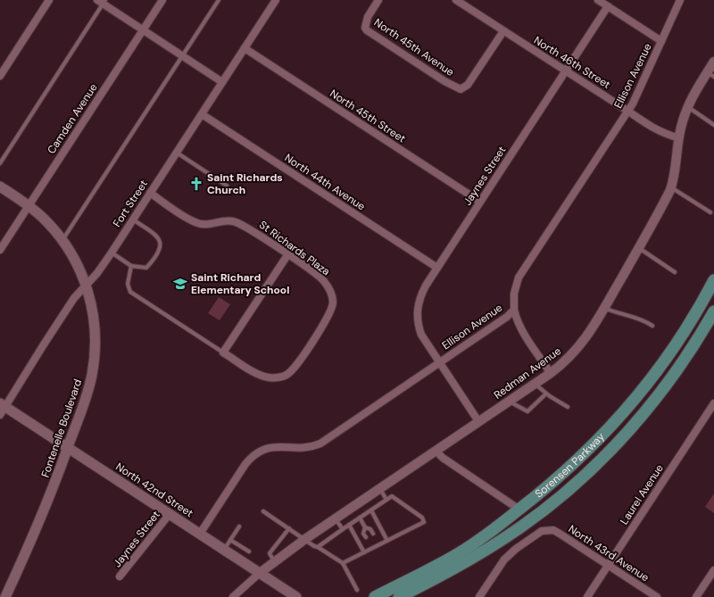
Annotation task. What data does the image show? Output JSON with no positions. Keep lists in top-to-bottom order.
{
  "streets": {
    "main road": ["Fontenelle Boulevard", "Sorensen Parkway", "North 42nd Street"],
    "street": [
      "North 45th Avenue",
      "North 46th Street",
      "Ellison Avenue",
      "North 45th Street",
      "Camden Avenue",
      "Jaynes Street",
      "North 44th Avenue",
      "Fort Street",
      "St Richards Plaza",
      "Redman Avenue",
      "Laurel Avenue",
      "North 43rd Avenue"
    ]
  },
  "crossings": [
    ["North 45th Avenue", "North 46th Street"],
    ["North 46th Street", "Ellison Avenue"],
    ["North 46th Street", "Jaynes Street"],
    ["North 46th Street", "Redman Avenue"],
    ["Ellison Avenue", "Jaynes Street"],
    ["Ellison Avenue", "North 42nd Street"],
    ["North 45th Street", "Jaynes Street"],
    ["North 45th Street", "Fort Street"],
    ["Camden Avenue", "Fontenelle Boulevard"],
    ["Jaynes Street", "North 44th Avenue"],
    ["Jaynes Street", "Redman Avenue"],
    ["Jaynes Street", "North 42nd Street"],
    ["North 44th Avenue", "Fort Street"],
    ["Fort Street", "St Richards Plaza"],
    ["Fort Street", "Fontenelle Boulevard"],
    ["Fort Street", "North 42nd Street"],
    ["Redman Avenue", "North 42nd Street"],
    ["Fontenelle Boulevard", "North 42nd Street"],
    ["Laurel Avenue", "North 43rd Avenue"]
  ],
  "places": {
    "church": ["Saint Richards Church"],
    "school or university": ["Saint Richard Elementary School"]
  }
}
